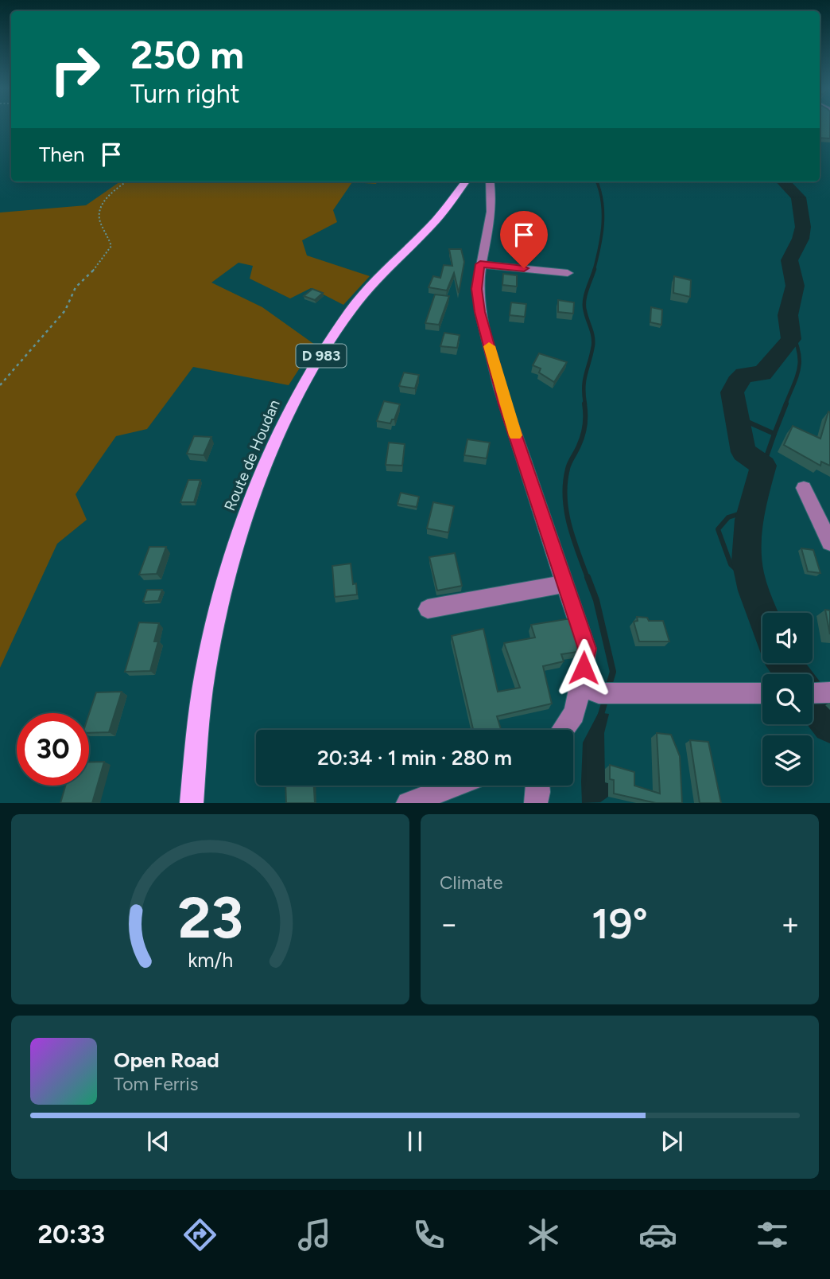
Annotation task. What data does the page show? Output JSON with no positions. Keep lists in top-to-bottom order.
{
  "streets": {
    "main road": ["D 983", "Route de Houdan"]
  },
  "page": {
    "turn": ["250 m", "Turn right"],
    "then": "Then",
    "limit": "30",
    "trip": "20:34 · 1 min · 280 m",
    "tile": "Climate",
    "heat": ["−", "19°", "+"],
    "song": ["Open Road", "Tom Ferris"],
    "tabs": "20:33",
    "gauge": ["23", "km/h"]
  }
}
